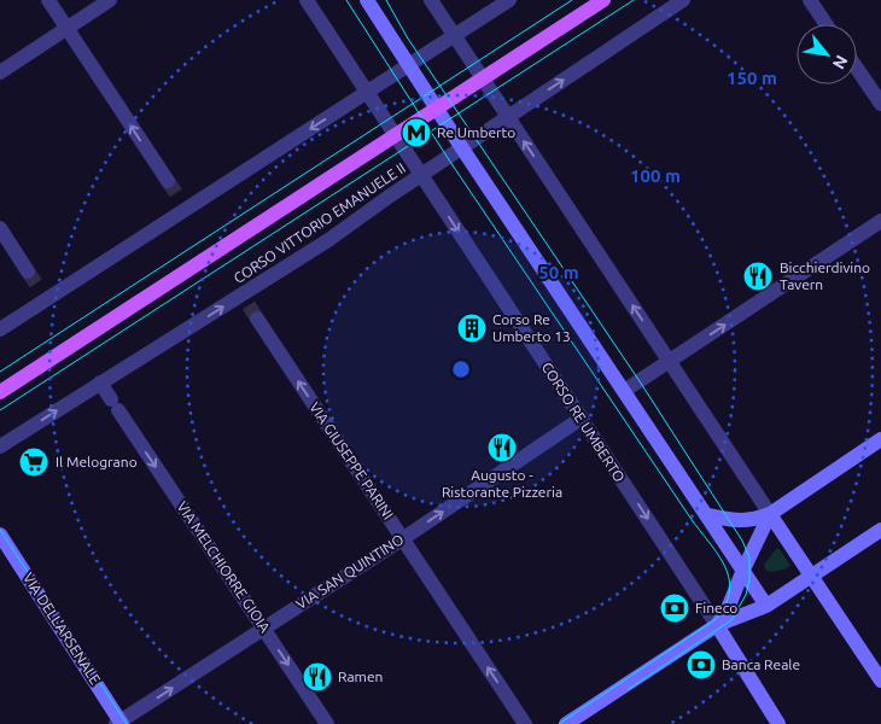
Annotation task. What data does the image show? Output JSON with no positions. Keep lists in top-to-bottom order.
{
  "streets": {
    "street": [
      "CORSO VITTORIO EMANUELE II",
      "CORSO RE UMBERTO",
      "VIA GIUSEPPE PARINI",
      "VIA MELCHIORRE GIOIA",
      "VIA SAN QUINTINO",
      "VIA DELL'ARSENALE"
    ]
  },
  "crossings": [
    ["CORSO VITTORIO EMANUELE II", "CORSO RE UMBERTO"],
    ["CORSO VITTORIO EMANUELE II", "VIA GIUSEPPE PARINI"],
    ["CORSO VITTORIO EMANUELE II", "VIA MELCHIORRE GIOIA"],
    ["CORSO RE UMBERTO", "VIA SAN QUINTINO"],
    ["VIA GIUSEPPE PARINI", "VIA SAN QUINTINO"],
    ["VIA MELCHIORRE GIOIA", "VIA SAN QUINTINO"],
    ["VIA SAN QUINTINO", "VIA DELL'ARSENALE"]
  ],
  "one_way": ["VIA GIUSEPPE PARINI", "VIA MELCHIORRE GIOIA", "VIA SAN QUINTINO"],
  "places": {
    "metro station": ["Re Umberto"],
    "restaurant": ["Bicchierdivino Tavern", "Augusto - Ristorante Pizzeria", "Ramen"],
    "building": ["Corso Re Umberto 13"],
    "supermarket": ["Il Melograno"],
    "bank": ["Fineco", "Banca Reale"]
  },
  "north": "bottom right",
  "rings": ["150 m", "100 m", "50 m"]
}
